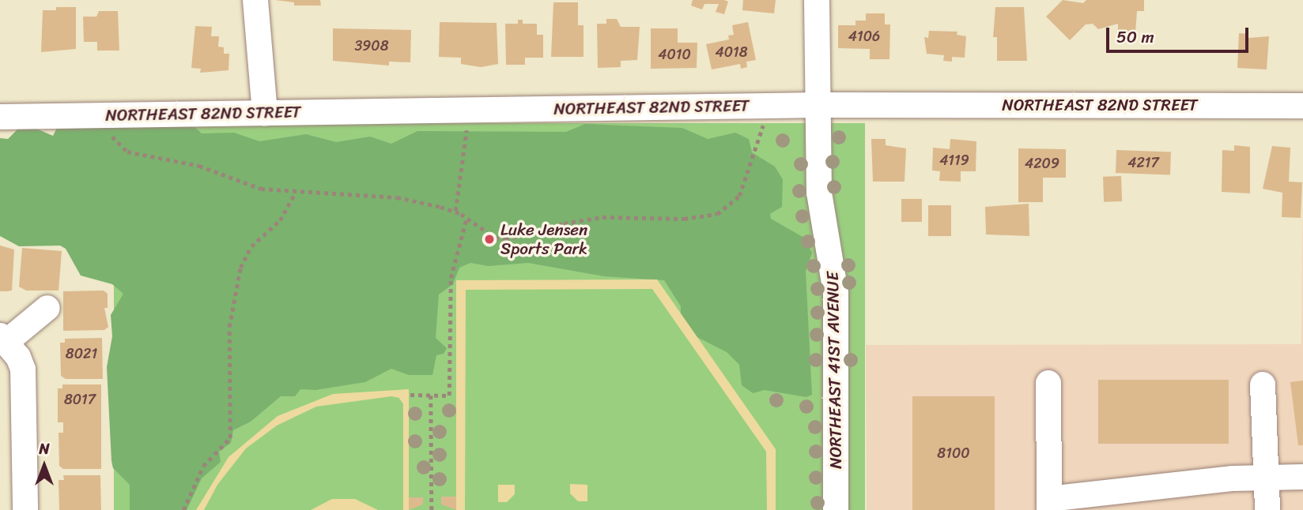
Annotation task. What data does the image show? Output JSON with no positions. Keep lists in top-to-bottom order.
{
  "streets": {
    "street": ["NORTHEAST 82ND STREET", "NORTHEAST 41ST AVENUE"]
  },
  "crossings": [
    ["NORTHEAST 82ND STREET", "NORTHEAST 41ST AVENUE"]
  ],
  "places": ["Luke Jensen Sports Park"],
  "house_numbers": [
    "4106",
    "3908",
    "4018",
    "4010",
    "4119",
    "4217",
    "4209",
    "8021",
    "8017",
    "8100"
  ],
  "scale_bar": "50 m",
  "north": "top"
}
